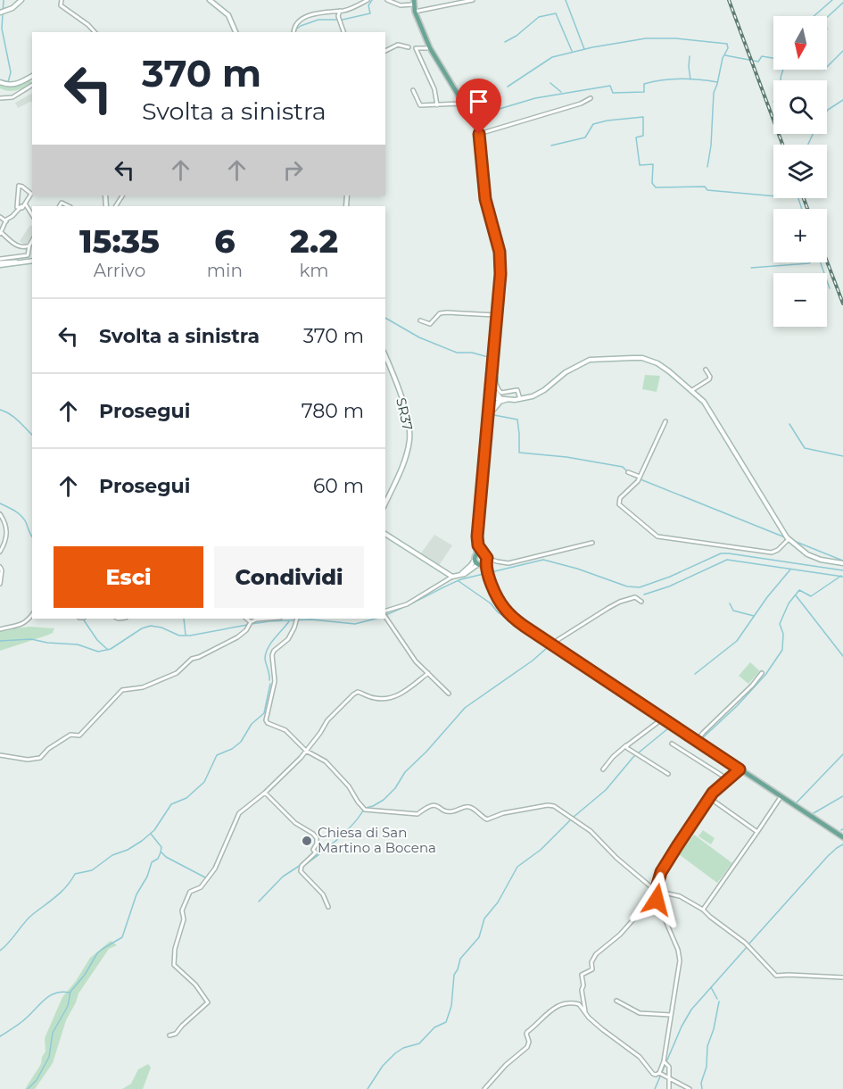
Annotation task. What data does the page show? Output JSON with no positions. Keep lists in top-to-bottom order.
{
  "streets": {
    "main road": ["SR37"]
  },
  "places": ["Chiesa di San Martino a Bocena"],
  "north": "bottom",
  "page": {
    "map_buttons": ["+", "−"],
    "turn": ["370 m", "Svolta a sinistra"],
    "eta": [
      "15:35",
      "Arrivo",
      "6",
      "min",
      "2.2",
      "km"
    ],
    "list": [
      {
        "name": "Svolta a sinistra",
        "value": "370 m"
      },
      {
        "name": "Prosegui",
        "value": "780 m"
      },
      {
        "name": "Prosegui",
        "value": "60 m"
      }
    ],
    "buttons": ["Esci", "Condividi"]
  }
}
